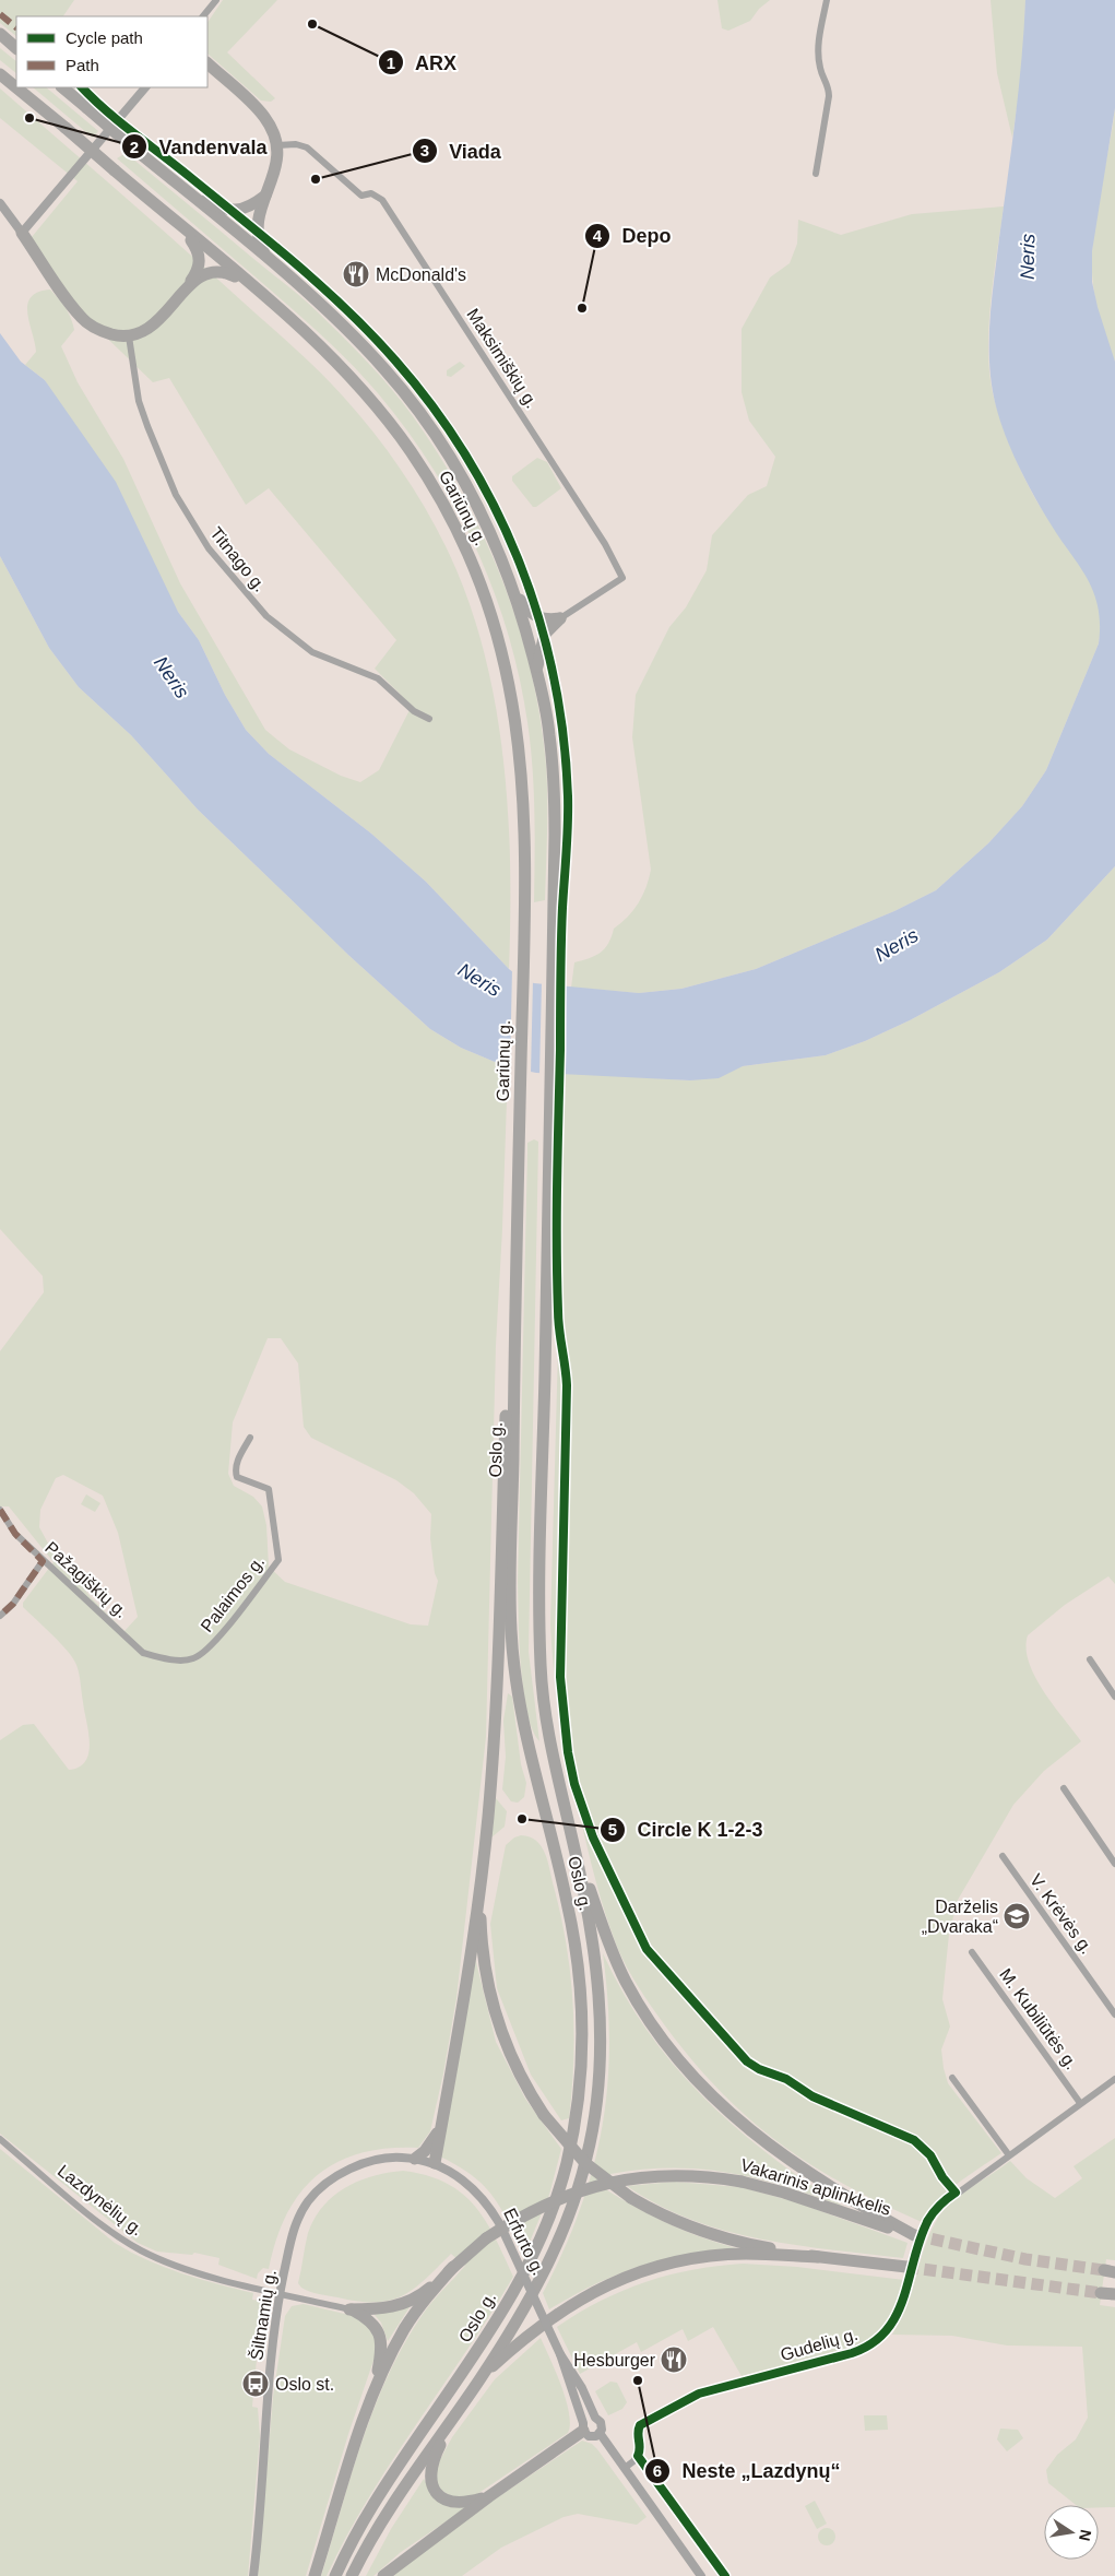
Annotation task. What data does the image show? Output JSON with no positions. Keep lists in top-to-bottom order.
{
  "streets": {
    "highway": ["Gariūnų g.", "Oslo g.", "Vakarinis aplinkkelis"],
    "street": [
      "Maksimiškių g.",
      "Titnago g.",
      "Pažagiškių g.",
      "Palaimos g.",
      "V. Krėvės g.",
      "M. Kubiliūtės g.",
      "Lazdynėlių g.",
      "Erfurto g.",
      "Šiltnamių g.",
      "Gudelių g."
    ]
  },
  "crossings": [
    ["Gariūnų g.", "Oslo g."],
    ["Oslo g.", "Vakarinis aplinkkelis"],
    ["Pažagiškių g.", "Palaimos g."],
    ["M. Kubiliūtės g.", "Gudelių g."],
    ["Lazdynėlių g.", "Šiltnamių g."],
    ["Erfurto g.", "Šiltnamių g."]
  ],
  "water": ["Neris"],
  "places": {
    "other": [
      "ARX",
      "Vandenvala",
      "Viada",
      "Depo",
      "Circle K 1-2-3",
      "Neste „Lazdynų“"
    ],
    "restaurant": ["McDonald's", "Hesburger"],
    "school or university": ["Darželis „Dvaraka“"],
    "bus stop": ["Oslo st."]
  },
  "legend": ["Cycle path", "Path"],
  "north": "right"
}
